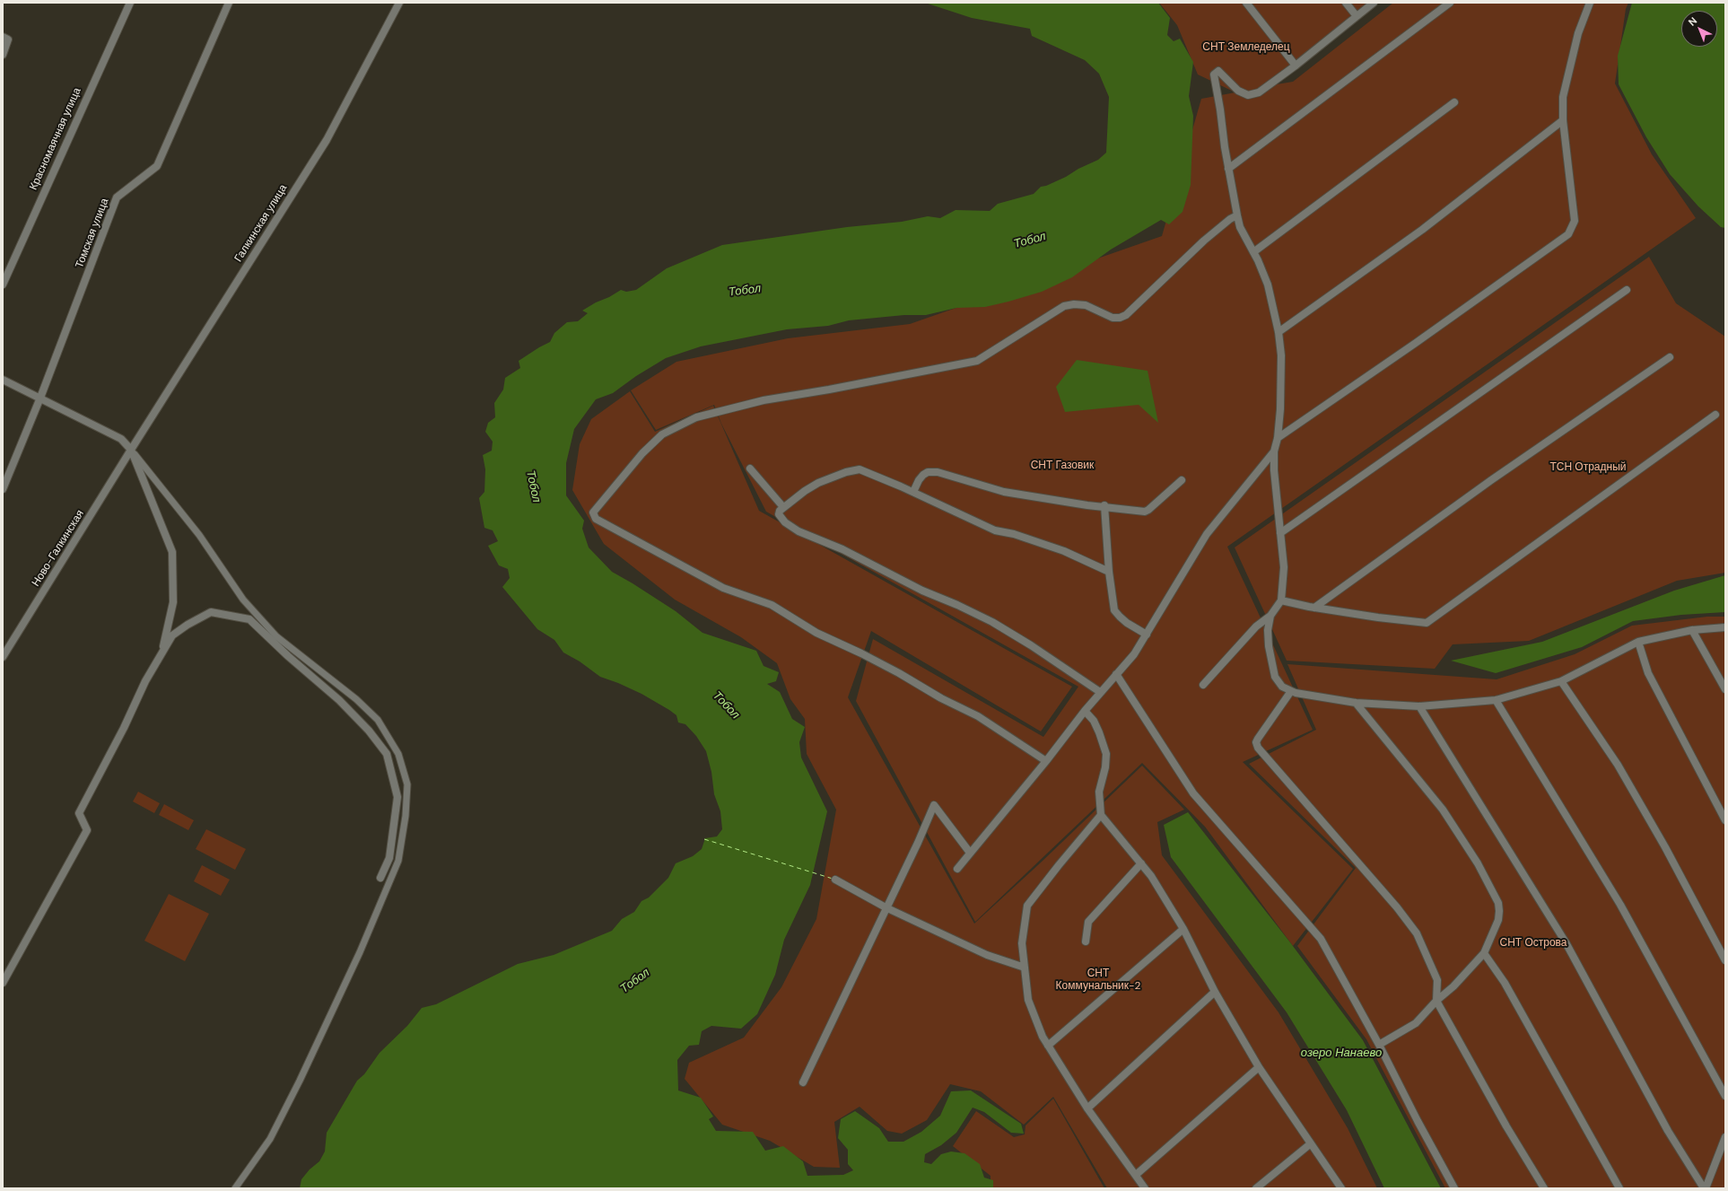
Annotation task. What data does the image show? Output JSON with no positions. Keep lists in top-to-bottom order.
{
  "streets": {
    "street": [
      "Красномаячная улица",
      "Галкинская улица",
      "Томская улица",
      "Ново-Галкинская"
    ]
  },
  "crossings": [
    ["Галкинская улица", "Ново-Галкинская"]
  ],
  "water": ["Тобол", "озеро Нанаево"],
  "parks": [
    "СНТ Земледелец",
    "СНТ Газовик",
    "ТСН Отрадный",
    "СНТ Острова",
    "СНТ Коммунальник-2"
  ],
  "north": "top left"
}
